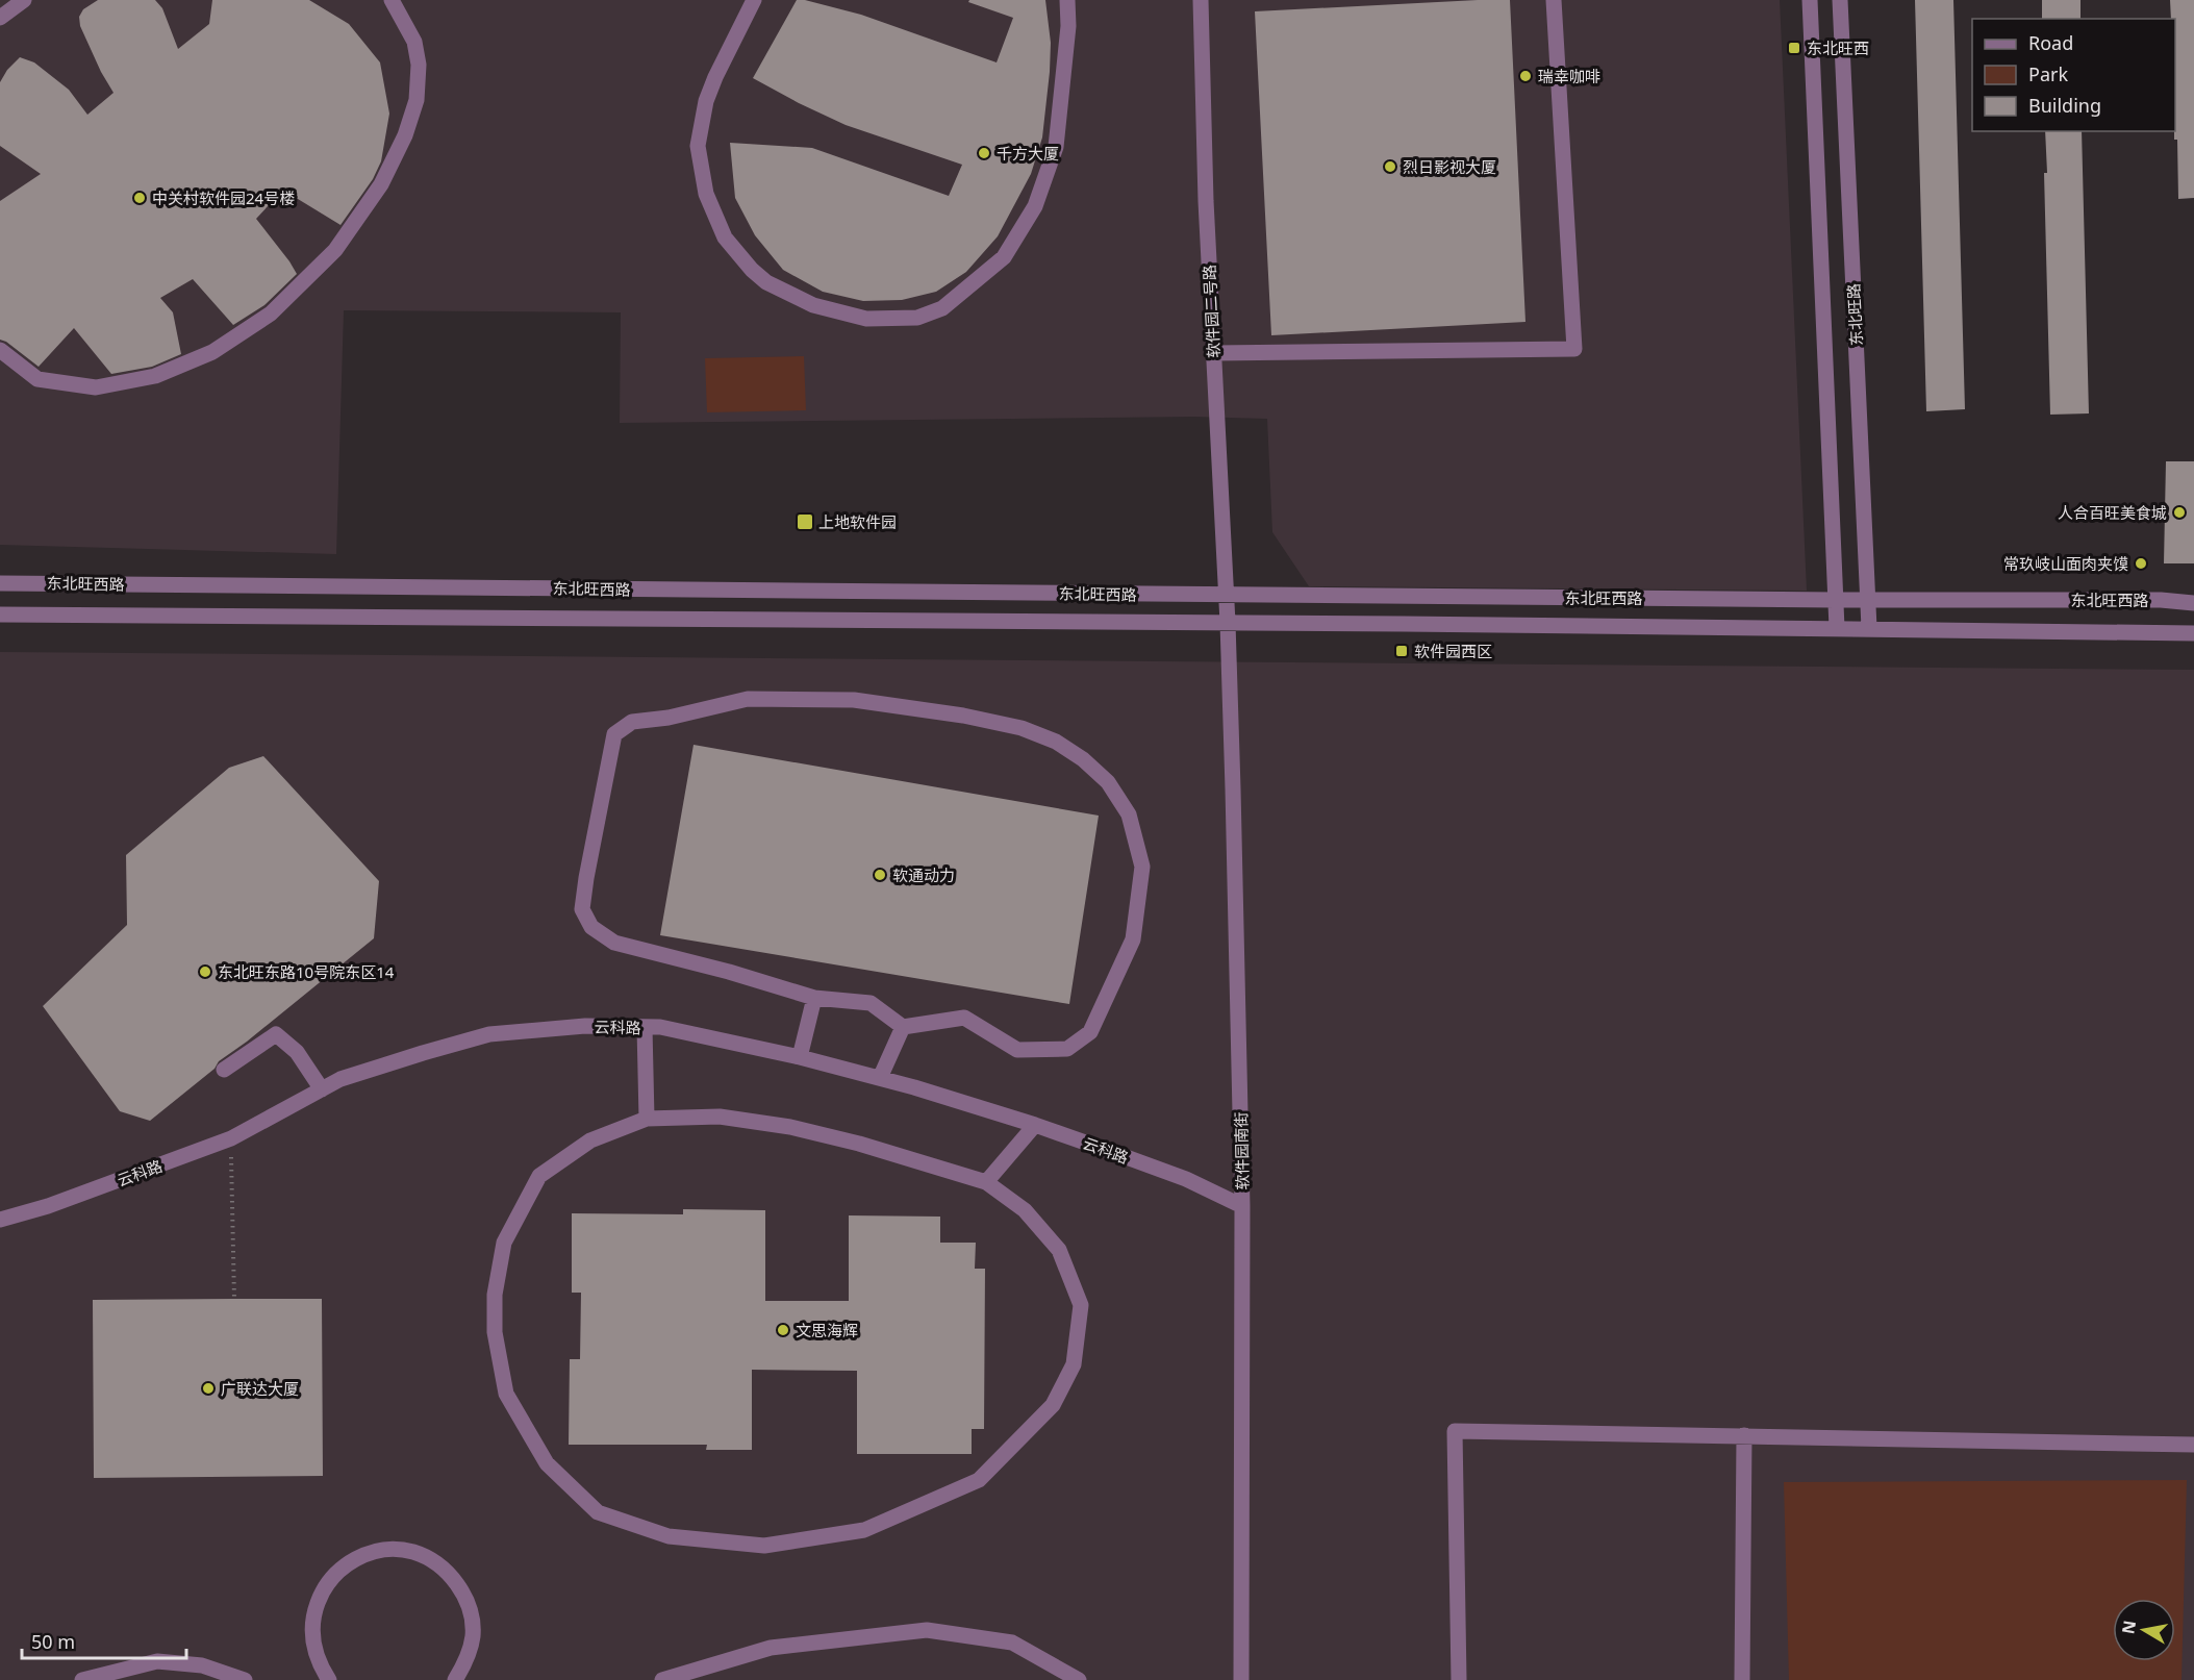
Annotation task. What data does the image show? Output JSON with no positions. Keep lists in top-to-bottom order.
{
  "streets": {
    "street": [
      "软件园二号路",
      "东北旺路",
      "东北旺西路",
      "云科路",
      "软件园南街"
    ]
  },
  "crossings": [
    ["软件园二号路", "东北旺西路"],
    ["软件园二号路", "软件园南街"],
    ["东北旺路", "东北旺西路"],
    ["东北旺西路", "软件园南街"],
    ["云科路", "软件园南街"]
  ],
  "places": {
    "transit": ["东北旺西", "上地软件园", "软件园西区"],
    "other": [
      "瑞幸咖啡",
      "千方大厦",
      "烈日影视大厦",
      "中关村软件园24号楼",
      "人合百旺美食城",
      "常玖岐山面肉夹馍",
      "软通动力",
      "东北旺东路10号院东区14",
      "文思海辉",
      "广联达大厦"
    ]
  },
  "legend": ["Road", "Park", "Building"],
  "scale_bar": "50 m",
  "north": "left"
}
